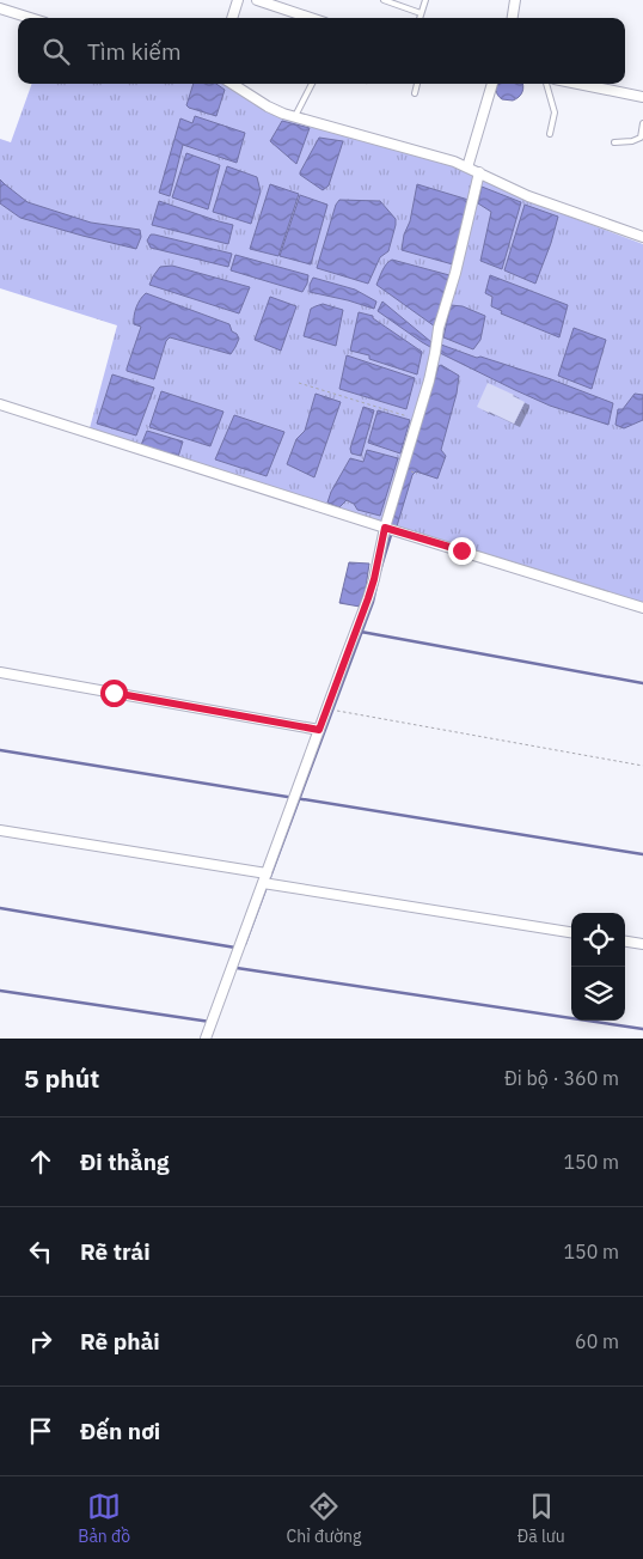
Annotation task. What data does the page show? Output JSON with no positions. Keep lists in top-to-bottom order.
{
  "page": {
    "search": "Tìm kiếm",
    "heading": ["5 phút", "Đi bộ · 360 m"],
    "list": [
      ["Đi thẳng", "150 m"],
      ["Rẽ trái", "150 m"],
      ["Rẽ phải", "60 m"],
      "Đến nơi"
    ],
    "nav": ["Bản đồ", "Chỉ đường", "Đã lưu"]
  }
}
